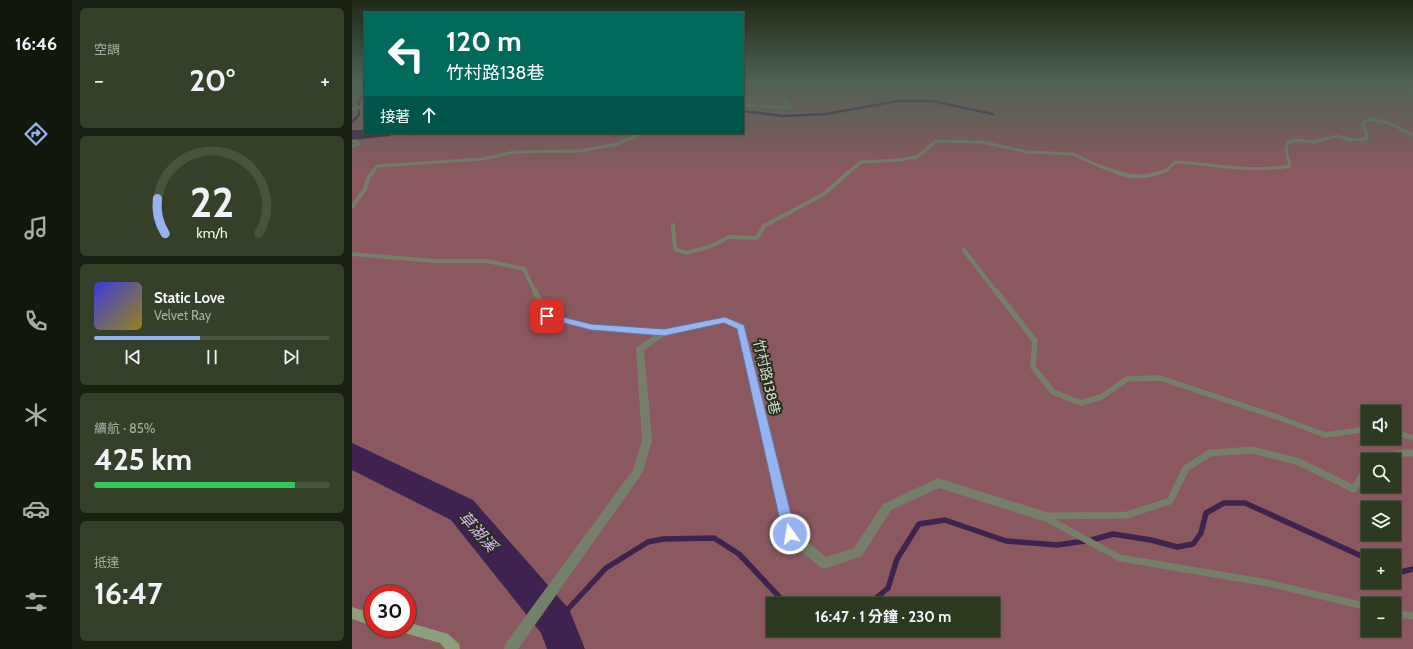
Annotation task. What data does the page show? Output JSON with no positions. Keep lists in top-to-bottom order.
{
  "streets": {
    "street": ["竹村路138巷"]
  },
  "water": ["草湖溪"],
  "page": {
    "tabs": "16:46",
    "tile": [
      "空調",
      ["續航 · 85%", "425 km"],
      ["抵達", "16:47"]
    ],
    "turn": ["120 m", "竹村路138巷"],
    "heat": ["−", "20°", "+"],
    "then": "接著",
    "song": ["Static Love", "Velvet Ray"],
    "map_buttons": ["+", "−"],
    "limit": "30",
    "trip": "16:47 · 1 分鐘 · 230 m",
    "gauge": ["22", "km/h"]
  }
}
